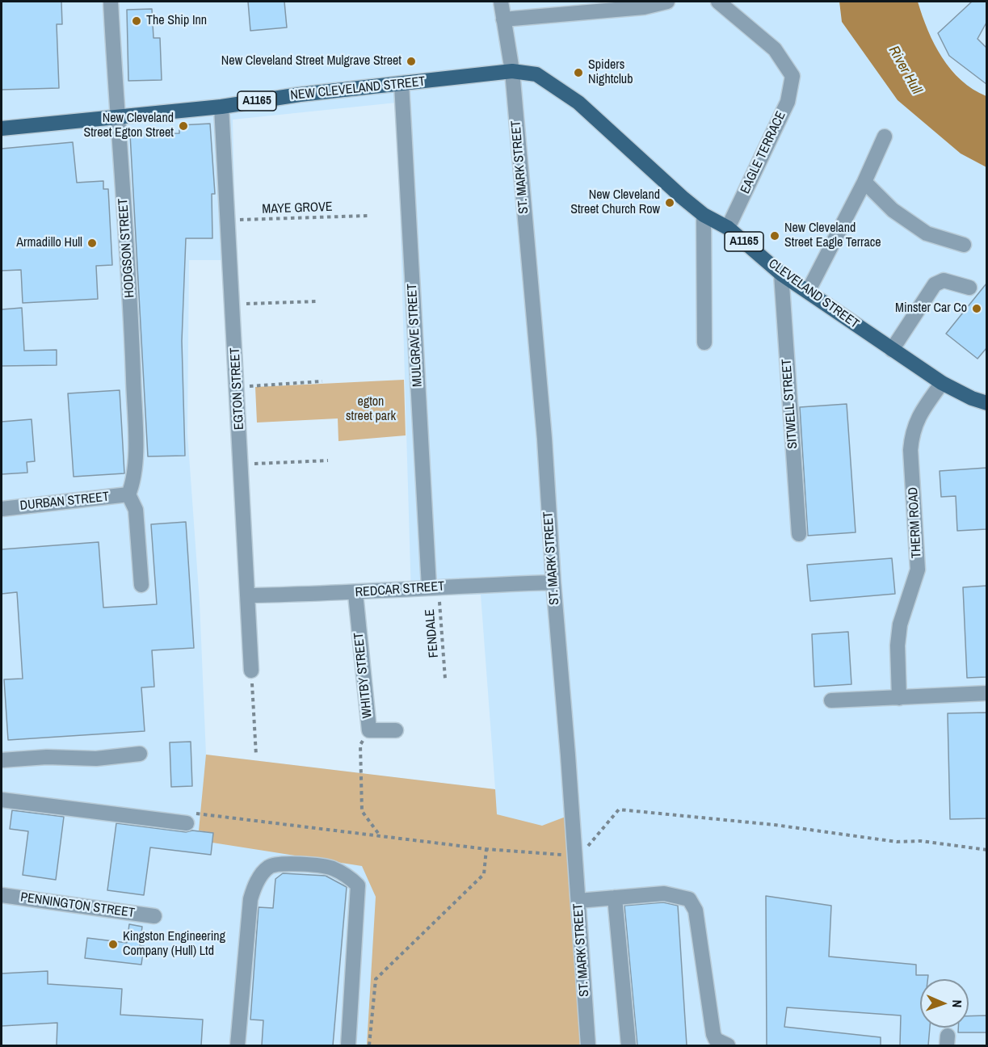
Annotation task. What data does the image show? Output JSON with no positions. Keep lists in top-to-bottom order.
{
  "streets": {
    "main road": ["NEW CLEVELAND STREET", "A1165", "CLEVELAND STREET"],
    "street": [
      "EAGLE TERRACE",
      "ST. MARK STREET",
      "HODGSON STREET",
      "MULGRAVE STREET",
      "EGTON STREET",
      "SITWELL STREET",
      "DURBAN STREET",
      "THERM ROAD",
      "REDCAR STREET",
      "WHITBY STREET",
      "PENNINGTON STREET"
    ],
    "path": ["MAYE GROVE", "FENDALE"]
  },
  "crossings": [
    ["NEW CLEVELAND STREET", "ST. MARK STREET"],
    ["NEW CLEVELAND STREET", "HODGSON STREET"],
    ["NEW CLEVELAND STREET", "CLEVELAND STREET"],
    ["NEW CLEVELAND STREET", "MULGRAVE STREET"],
    ["NEW CLEVELAND STREET", "EGTON STREET"],
    ["EAGLE TERRACE", "CLEVELAND STREET"],
    ["ST. MARK STREET", "CLEVELAND STREET"],
    ["ST. MARK STREET", "REDCAR STREET"],
    ["MAYE GROVE", "EGTON STREET"],
    ["HODGSON STREET", "DURBAN STREET"],
    ["CLEVELAND STREET", "SITWELL STREET"],
    ["CLEVELAND STREET", "THERM ROAD"],
    ["MULGRAVE STREET", "REDCAR STREET"],
    ["MULGRAVE STREET", "FENDALE"],
    ["EGTON STREET", "REDCAR STREET"],
    ["REDCAR STREET", "FENDALE"],
    ["REDCAR STREET", "WHITBY STREET"]
  ],
  "water": ["River Hull"],
  "parks": ["egton street park"],
  "places": [
    "The Ship Inn",
    "New Cleveland Street Mulgrave Street",
    "Spiders Nightclub",
    "New Cleveland Street Egton Street",
    "New Cleveland Street Church Row",
    "New Cleveland Street Eagle Terrace",
    "Armadillo Hull",
    "Minster Car Co",
    "Kingston Engineering Company (Hull) Ltd"
  ],
  "north": "right"
}
